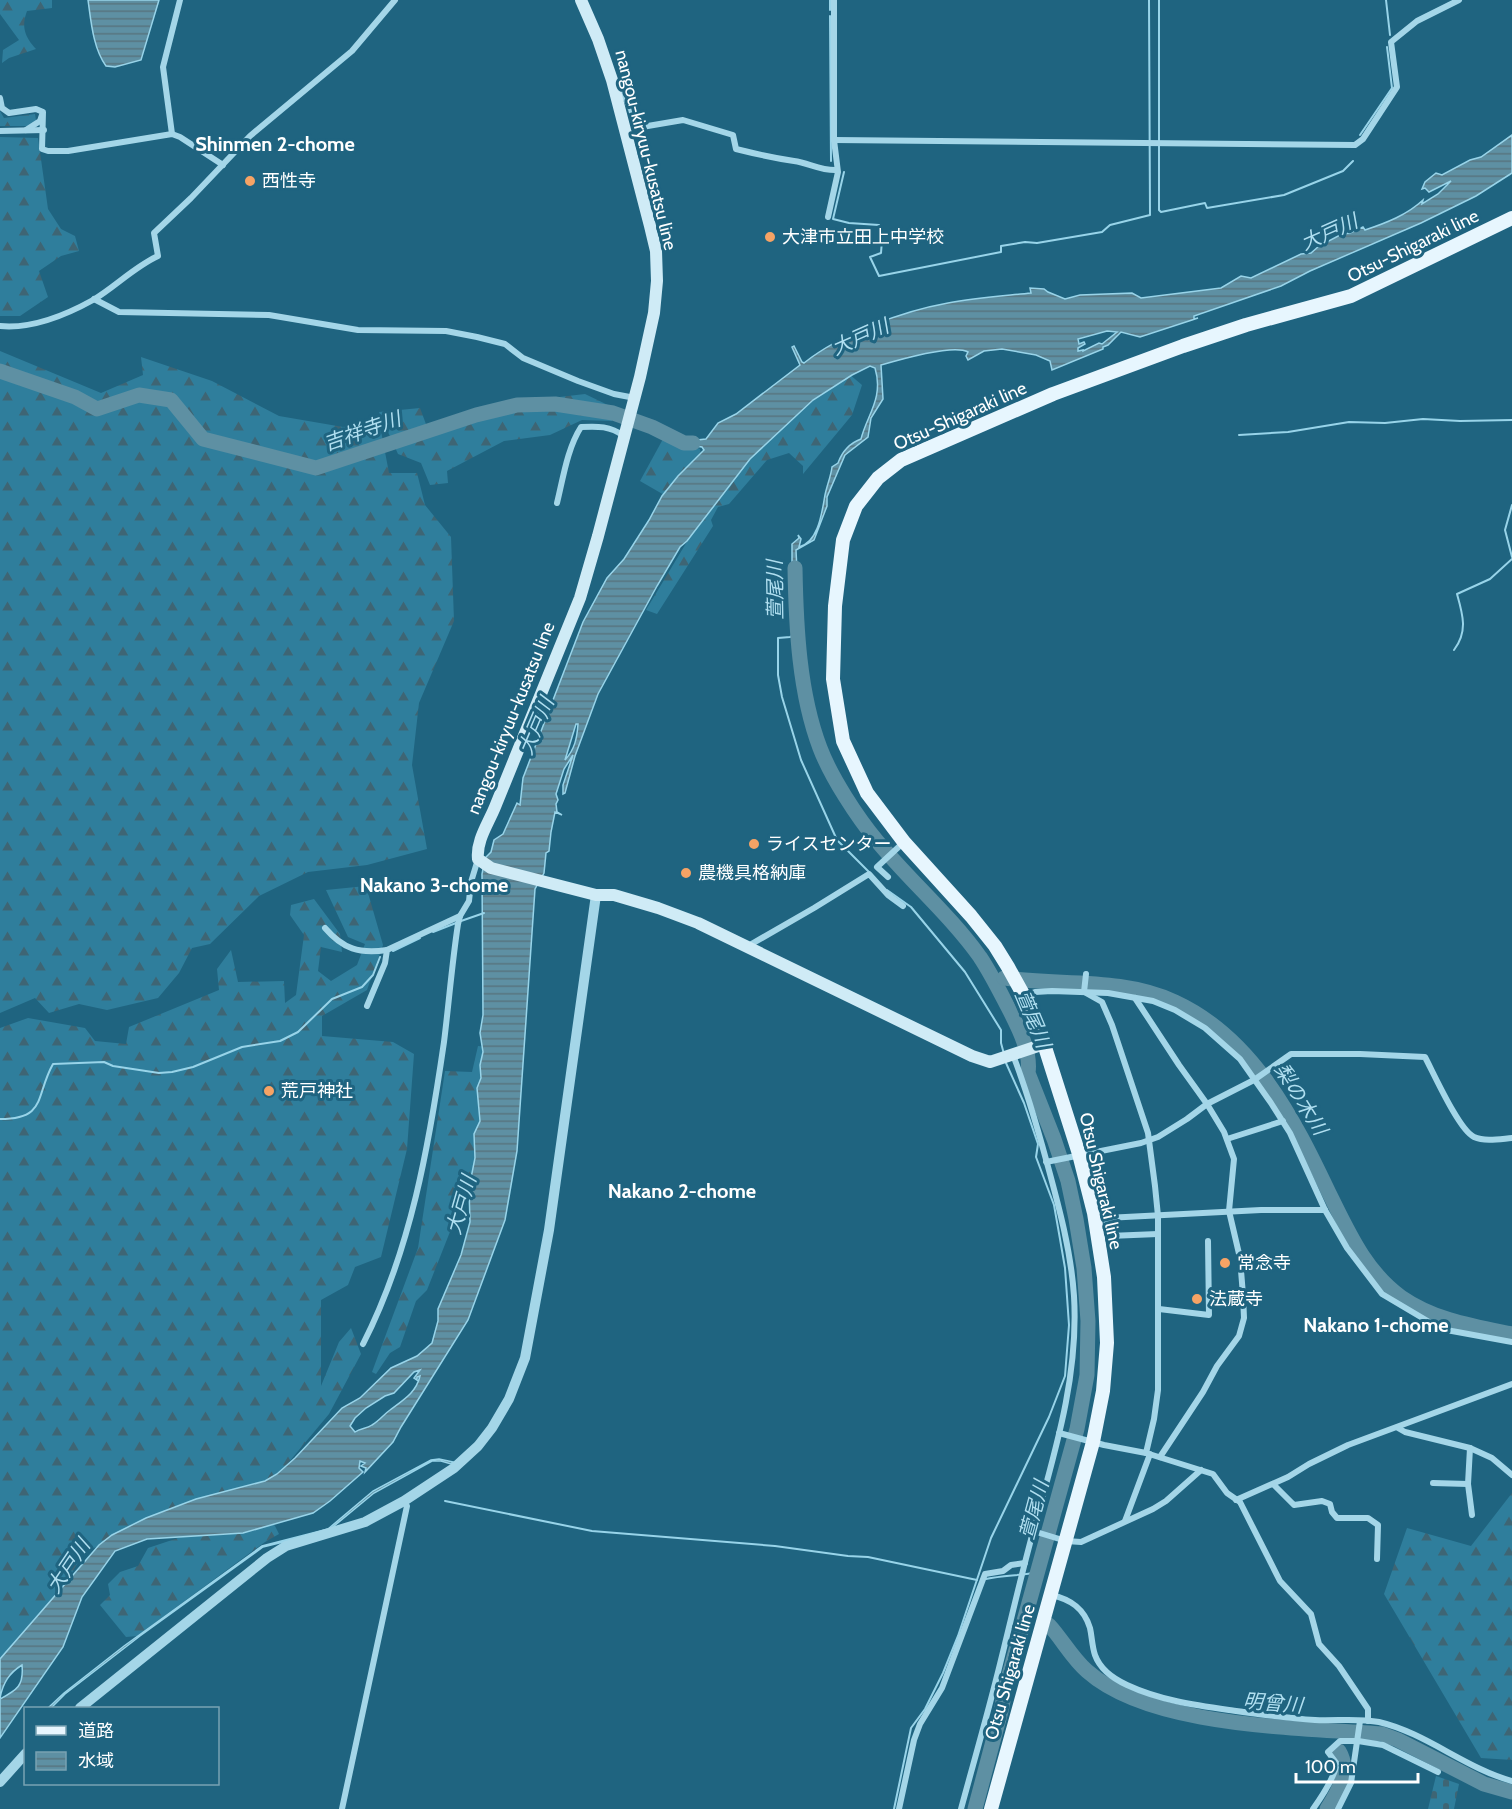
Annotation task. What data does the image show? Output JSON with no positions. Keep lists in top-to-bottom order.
{
  "streets": {
    "main road": ["nangou-kiryuu-kusatsu line", "Otsu-Shigaraki line", "Otsu Shigaraki line"]
  },
  "crossings": [
    ["Otsu-Shigaraki line", "Otsu Shigaraki line"]
  ],
  "districts": [
    "Shinmen 2-chome",
    "Nakano 3-chome",
    "Nakano 2-chome",
    "Nakano 1-chome"
  ],
  "water": [
    "大戸川",
    "吉祥寺川",
    "萱尾川",
    "梨の木川",
    "明曾川"
  ],
  "places": [
    "西性寺",
    "大津市立田上中学校",
    "ライスセンター",
    "農機具格納庫",
    "荒戸神社",
    "常念寺",
    "法蔵寺"
  ],
  "legend": ["道路", "水域"],
  "scale_bar": "100 m"
}
